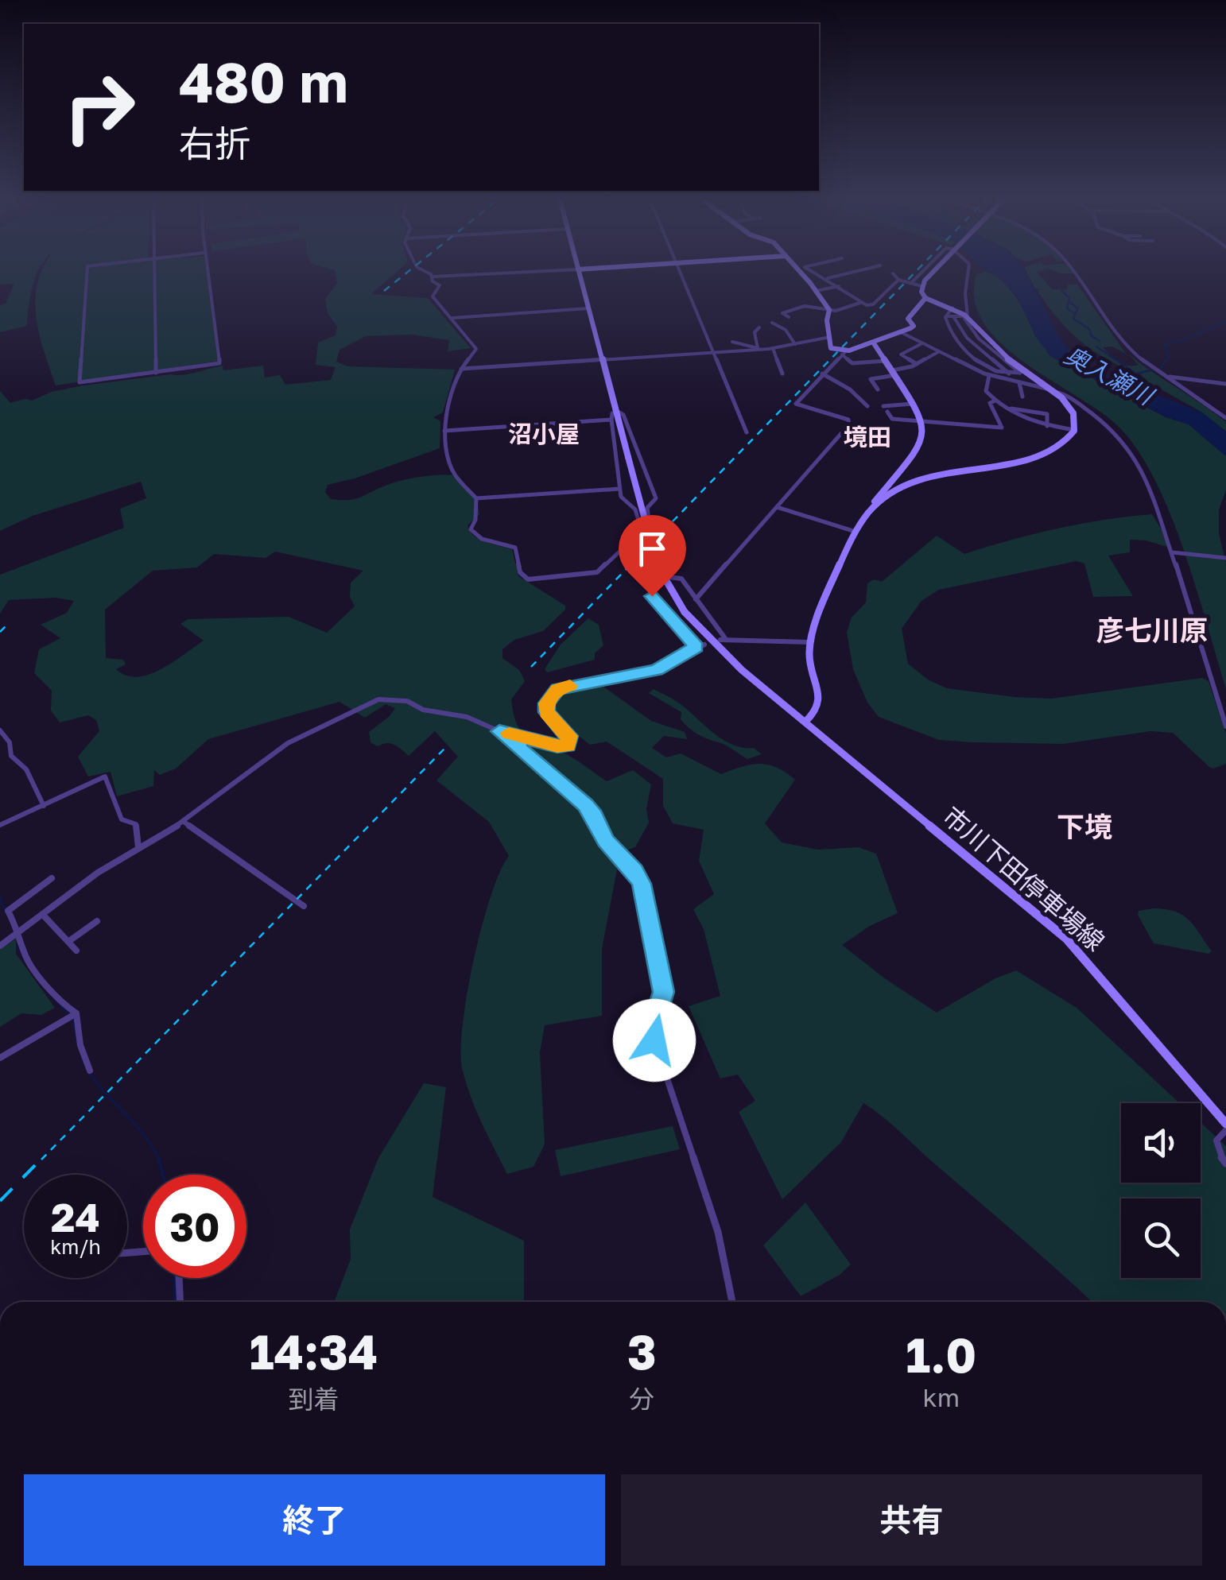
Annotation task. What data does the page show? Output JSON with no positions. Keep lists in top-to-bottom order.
{
  "streets": {
    "main road": ["市川下田停車場線"]
  },
  "districts": [
    "沼小屋",
    "境田",
    "彦七川原",
    "下境"
  ],
  "water": ["奥入瀬川"],
  "page": {
    "turn": ["480 m", "右折"],
    "speed": "24 km/h",
    "limit": "30",
    "eta": [
      "14:34",
      "到着",
      "3",
      "分",
      "1.0",
      "km"
    ],
    "buttons": ["終了", "共有"]
  }
}
